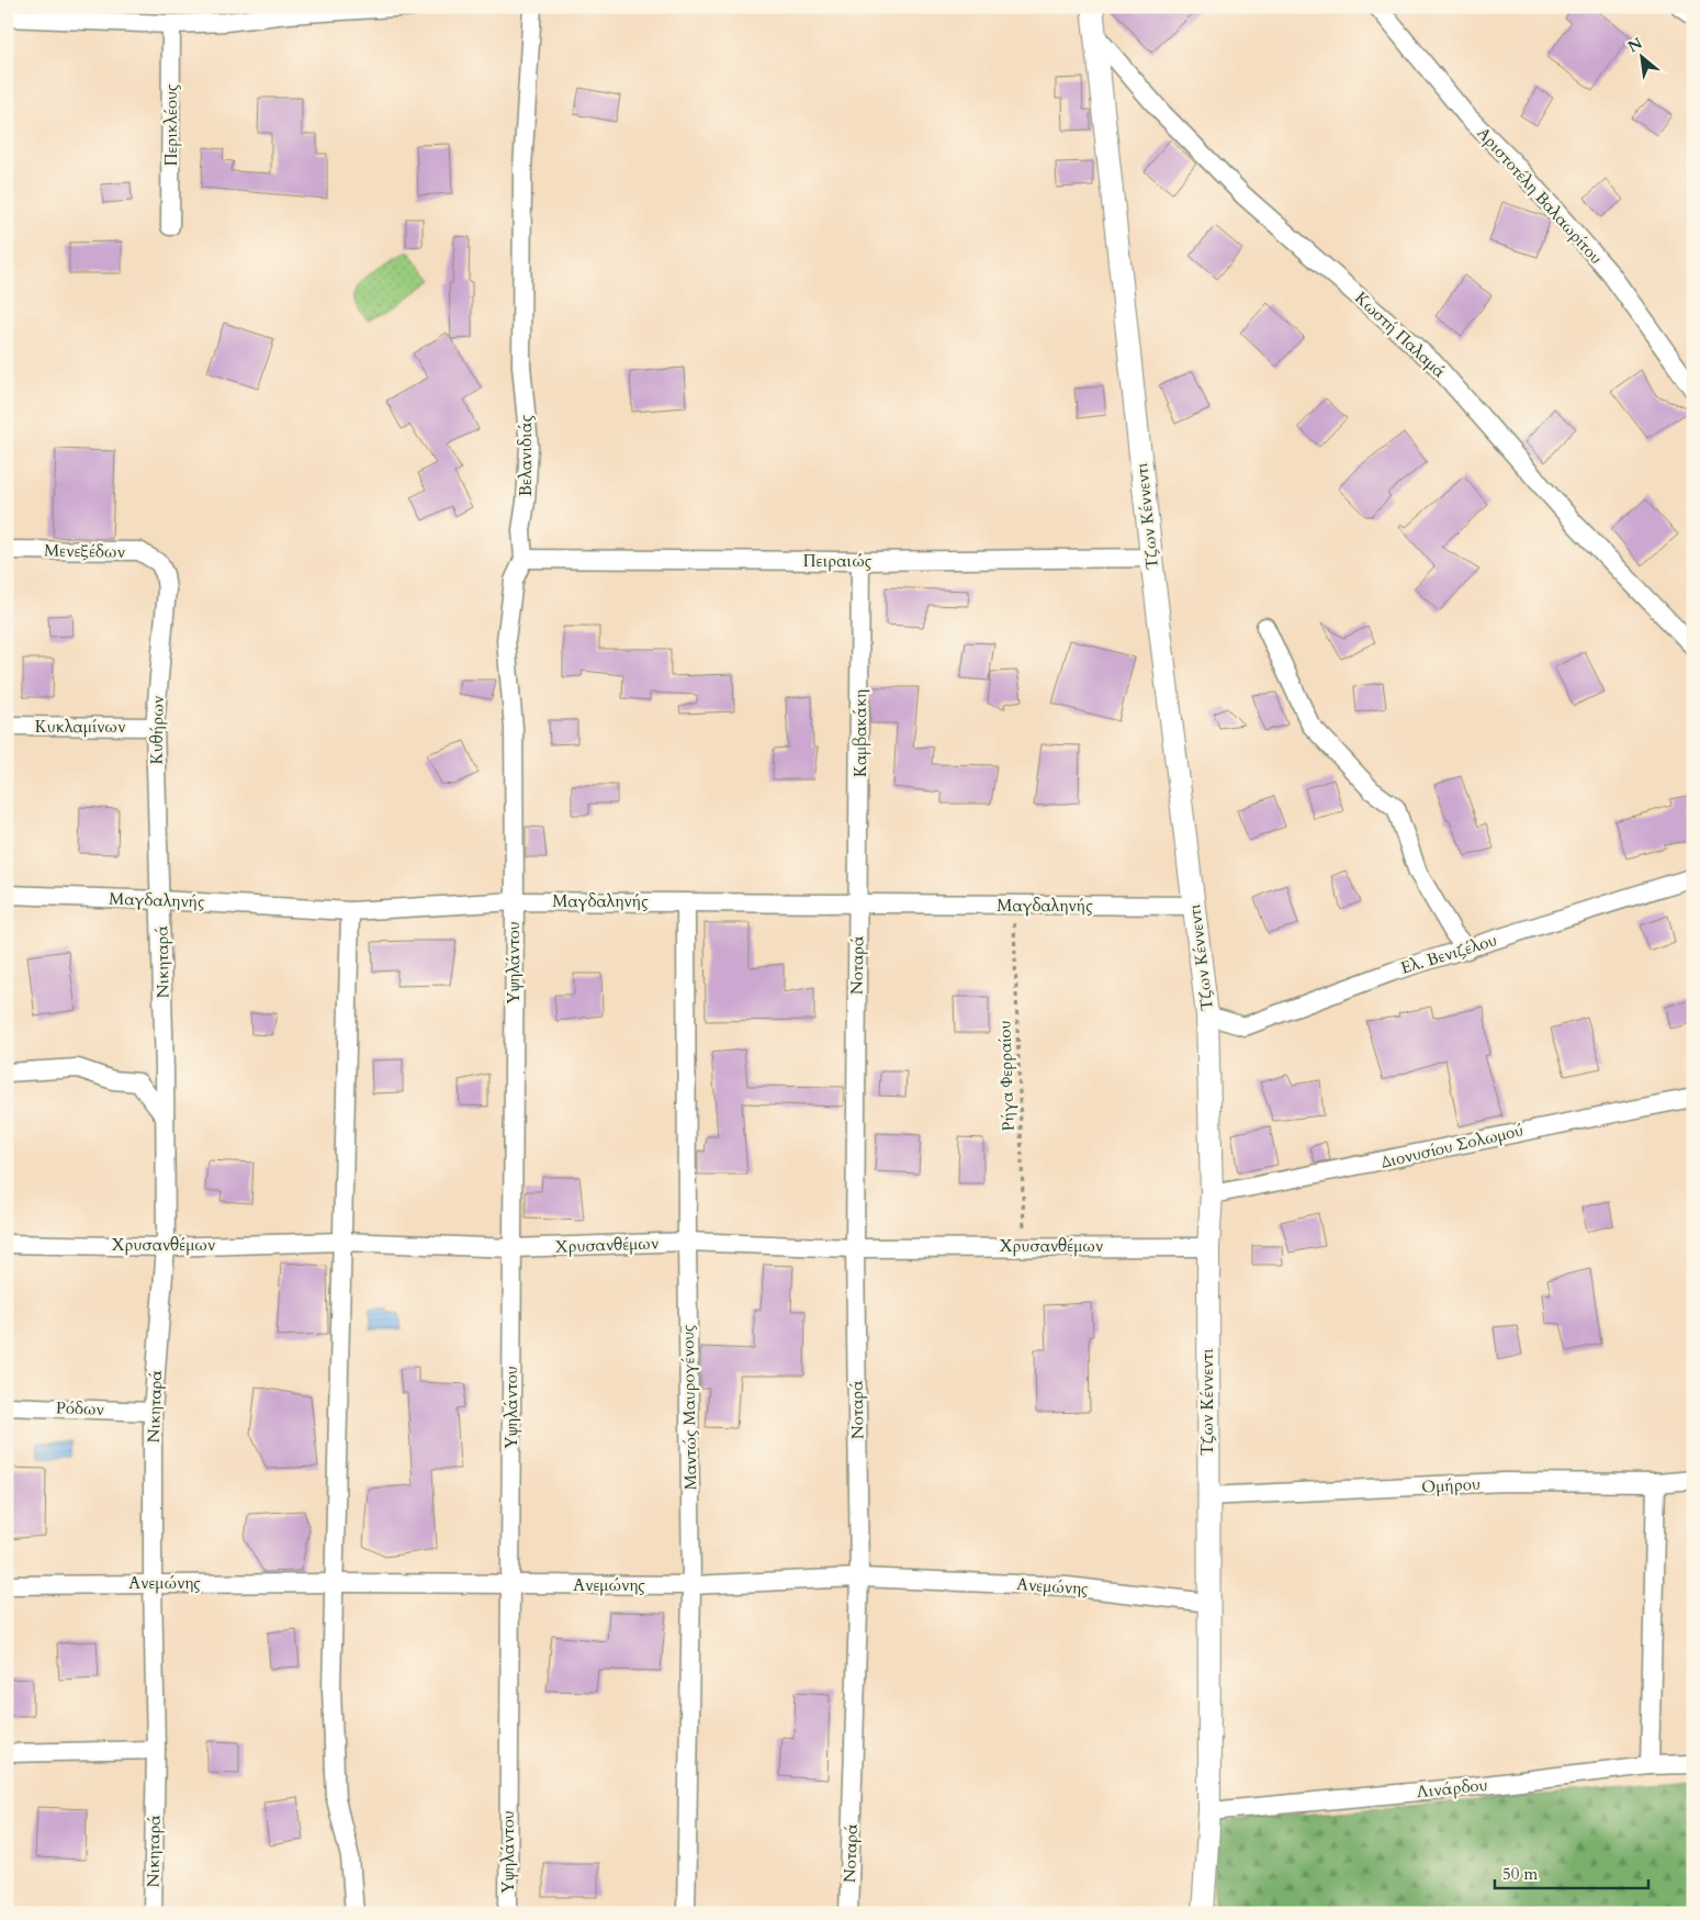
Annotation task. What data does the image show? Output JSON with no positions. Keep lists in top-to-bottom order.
{
  "streets": {
    "street": [
      "Περικλέους",
      "Αριστοτέλη Βαλαωρίτου",
      "Κωστή Παλαμά",
      "Βελανιδιάς",
      "Τζων Κέννεντι",
      "Μενεξέδων",
      "Πειραιώς",
      "Κυκλαμίνων",
      "Κυθήρων",
      "Καμβακάκη",
      "Μαγδαληνής",
      "Ελ. Βενιζέλου",
      "Νικηταρά",
      "Υψηλάντου",
      "Νοταρά",
      "Διονυσίου Σολωμού",
      "Χρυσανθέμων",
      "Μαντώς Μαυρογένους",
      "Ρόδων",
      "Ομήρου",
      "Ανεμώνης",
      "Λινάρδου"
    ],
    "path": ["Ρήγα Φερραίου"]
  },
  "crossings": [
    ["Κωστή Παλαμά", "Τζων Κέννεντι"],
    ["Βελανιδιάς", "Πειραιώς"],
    ["Βελανιδιάς", "Μαγδαληνής"],
    ["Βελανιδιάς", "Υψηλάντου"],
    ["Τζων Κέννεντι", "Πειραιώς"],
    ["Τζων Κέννεντι", "Μαγδαληνής"],
    ["Τζων Κέννεντι", "Ελ. Βενιζέλου"],
    ["Τζων Κέννεντι", "Διονυσίου Σολωμού"],
    ["Τζων Κέννεντι", "Χρυσανθέμων"],
    ["Τζων Κέννεντι", "Ομήρου"],
    ["Τζων Κέννεντι", "Ανεμώνης"],
    ["Τζων Κέννεντι", "Λινάρδου"],
    ["Μενεξέδων", "Κυθήρων"],
    ["Πειραιώς", "Καμβακάκη"],
    ["Κυκλαμίνων", "Κυθήρων"],
    ["Κυθήρων", "Μαγδαληνής"],
    ["Κυθήρων", "Νικηταρά"],
    ["Καμβακάκη", "Μαγδαληνής"],
    ["Καμβακάκη", "Νοταρά"],
    ["Μαγδαληνής", "Νικηταρά"],
    ["Μαγδαληνής", "Υψηλάντου"],
    ["Μαγδαληνής", "Νοταρά"],
    ["Μαγδαληνής", "Ρήγα Φερραίου"],
    ["Μαγδαληνής", "Μαντώς Μαυρογένους"],
    ["Νικηταρά", "Χρυσανθέμων"],
    ["Νικηταρά", "Ρόδων"],
    ["Νικηταρά", "Ανεμώνης"],
    ["Υψηλάντου", "Χρυσανθέμων"],
    ["Υψηλάντου", "Ανεμώνης"],
    ["Νοταρά", "Χρυσανθέμων"],
    ["Νοταρά", "Ανεμώνης"],
    ["Ρήγα Φερραίου", "Χρυσανθέμων"],
    ["Χρυσανθέμων", "Μαντώς Μαυρογένους"],
    ["Μαντώς Μαυρογένους", "Ανεμώνης"]
  ],
  "scale_bar": "50 m",
  "north": "top left"
}
